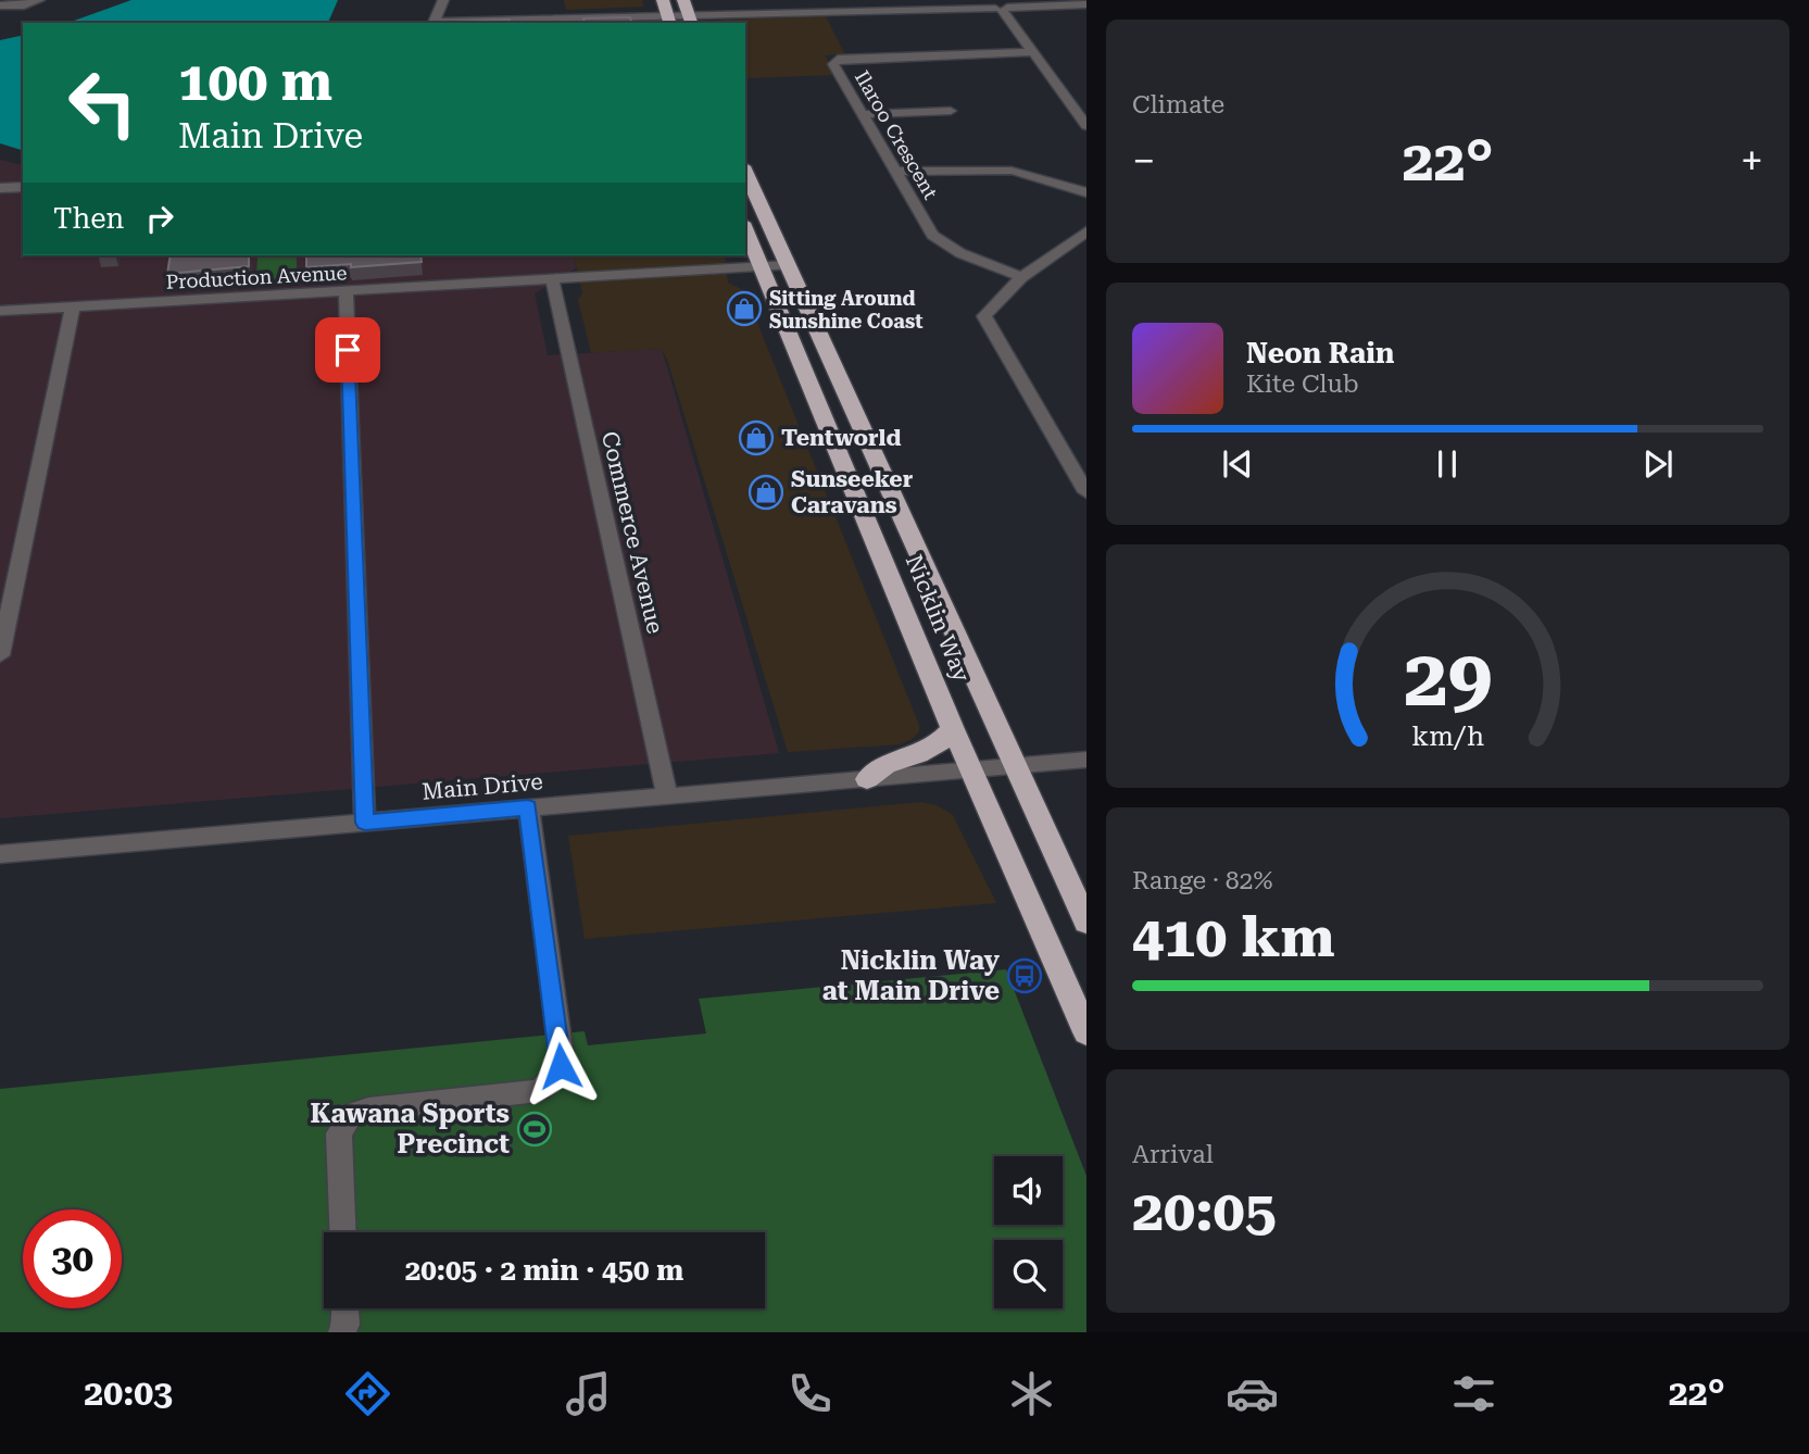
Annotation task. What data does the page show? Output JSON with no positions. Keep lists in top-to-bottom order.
{
  "streets": {
    "highway": ["Nicklin Way"],
    "street": [
      "Ilaroo Crescent",
      "Production Avenue",
      "Commerce Avenue",
      "Main Drive"
    ]
  },
  "crossings": [
    ["Production Avenue", "Commerce Avenue"],
    ["Production Avenue", "Nicklin Way"],
    ["Commerce Avenue", "Main Drive"],
    ["Nicklin Way", "Main Drive"]
  ],
  "places": {
    "shop": ["Sitting Around Sunshine Coast", "Tentworld", "Sunseeker Caravans"],
    "bus stop": ["Nicklin Way at Main Drive"],
    "sports": ["Kawana Sports Precinct"]
  },
  "page": {
    "tile": [
      "Climate",
      ["Range · 82%", "410 km"],
      ["Arrival", "20:05"]
    ],
    "turn": ["100 m", "Main Drive"],
    "heat": ["−", "22°", "+"],
    "then": "Then",
    "song": ["Neon Rain", "Kite Club"],
    "limit": "30",
    "trip": "20:05 · 2 min · 450 m",
    "tabs": ["20:03", "22°"],
    "gauge": ["29", "km/h"]
  }
}
